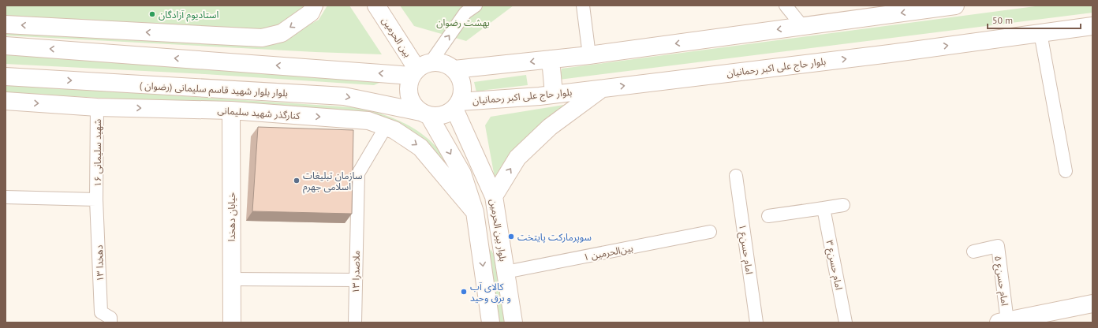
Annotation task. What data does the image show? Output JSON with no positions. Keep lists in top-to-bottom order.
{
  "streets": {
    "main road": [
      "بین الحرمین",
      "بلوار حاج علی اکبر رحمانیان",
      "بلوار بلوار شهید قاسم سلیمانی (رضوان )",
      "کنارگذر شهید سلیمانی",
      "خیابان دهخدا",
      "بلوار بین الحرمین"
    ],
    "street": [
      "شهید سلیمانی ۱۶",
      "امام حسن‌ع ۱",
      "بین‌الحرمین ۱",
      "دهخدا ۱۳",
      "امام حسن‌ع ۳",
      "ملاصدرا ۱۳",
      "امام حسن‌ع ۵"
    ]
  },
  "crossings": [
    ["بین الحرمین", "بلوار حاج علی اکبر رحمانیان"],
    ["بین الحرمین", "بلوار بلوار شهید قاسم سلیمانی (رضوان )"],
    ["بین الحرمین", "بلوار بین الحرمین"],
    ["بلوار حاج علی اکبر رحمانیان", "بلوار بلوار شهید قاسم سلیمانی (رضوان )"],
    ["بلوار حاج علی اکبر رحمانیان", "بلوار بین الحرمین"],
    ["بلوار بلوار شهید قاسم سلیمانی (رضوان )", "بلوار بین الحرمین"],
    ["کنارگذر شهید سلیمانی", "شهید سلیمانی ۱۶"],
    ["کنارگذر شهید سلیمانی", "خیابان دهخدا"],
    ["کنارگذر شهید سلیمانی", "ملاصدرا ۱۳"],
    ["شهید سلیمانی ۱۶", "دهخدا ۱۳"],
    ["بلوار بین الحرمین", "بین‌الحرمین ۱"]
  ],
  "parks": ["بهشت رضوان"],
  "places": [
    "استادیوم آزادگان",
    "سازمان تبلیغات اسلامی جهرم",
    "سوپرمارکت پایتخت",
    "کالای آب و برق وحید"
  ],
  "scale_bar": "50 m"
}
